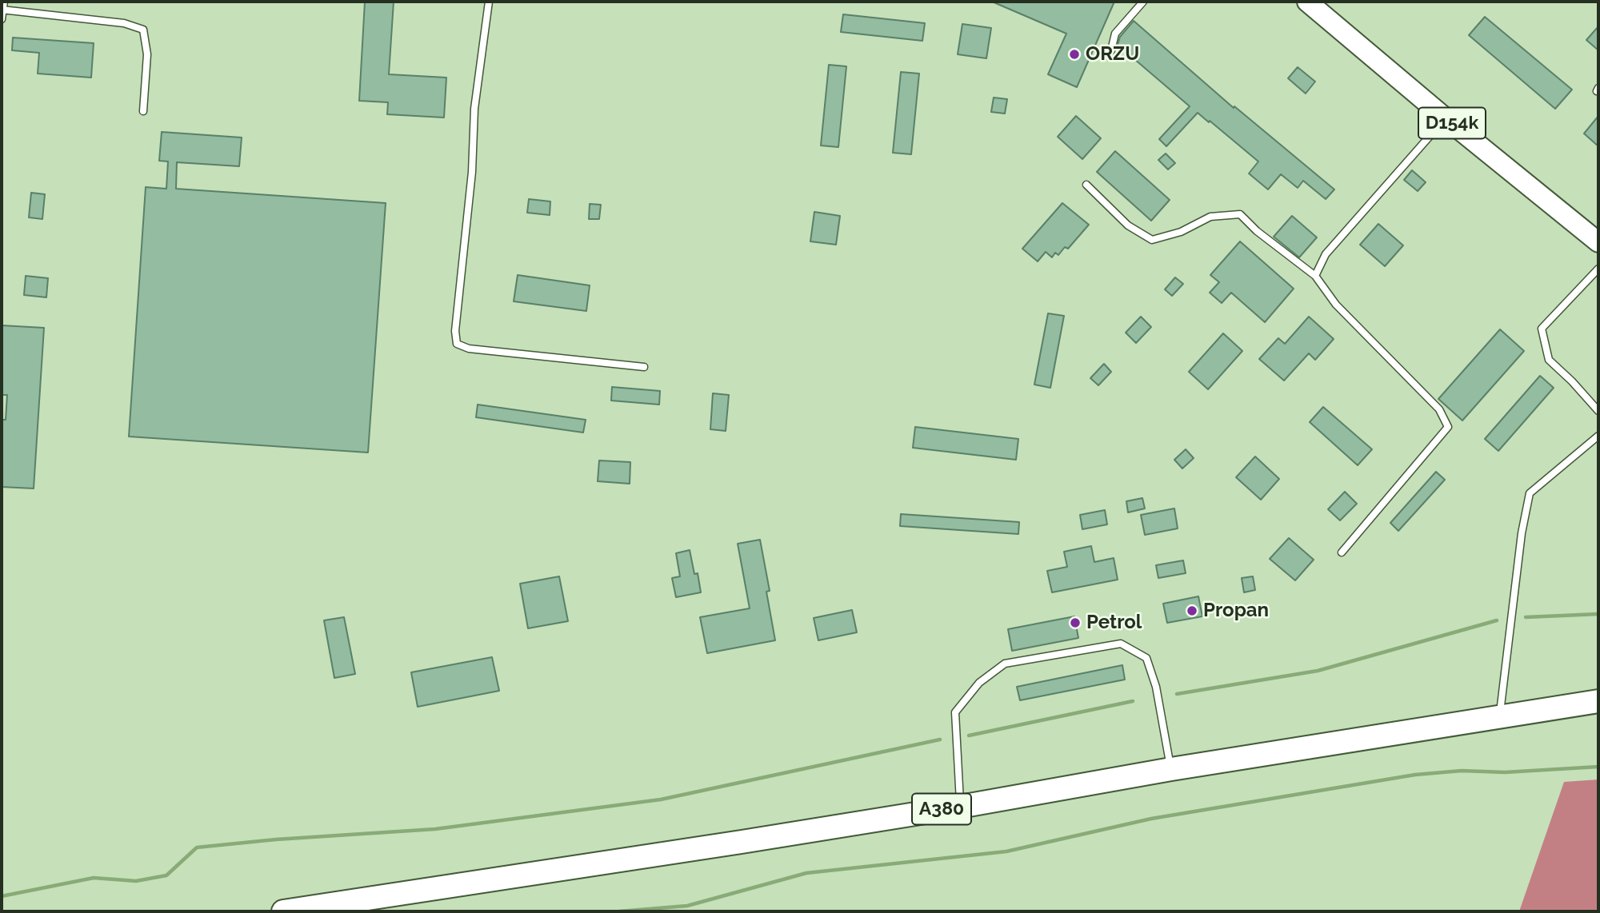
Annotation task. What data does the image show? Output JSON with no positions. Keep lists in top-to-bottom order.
{
  "streets": {
    "highway": ["A380"],
    "main road": ["D154k"]
  },
  "places": ["ORZU", "Propan", "Petrol"]
}
